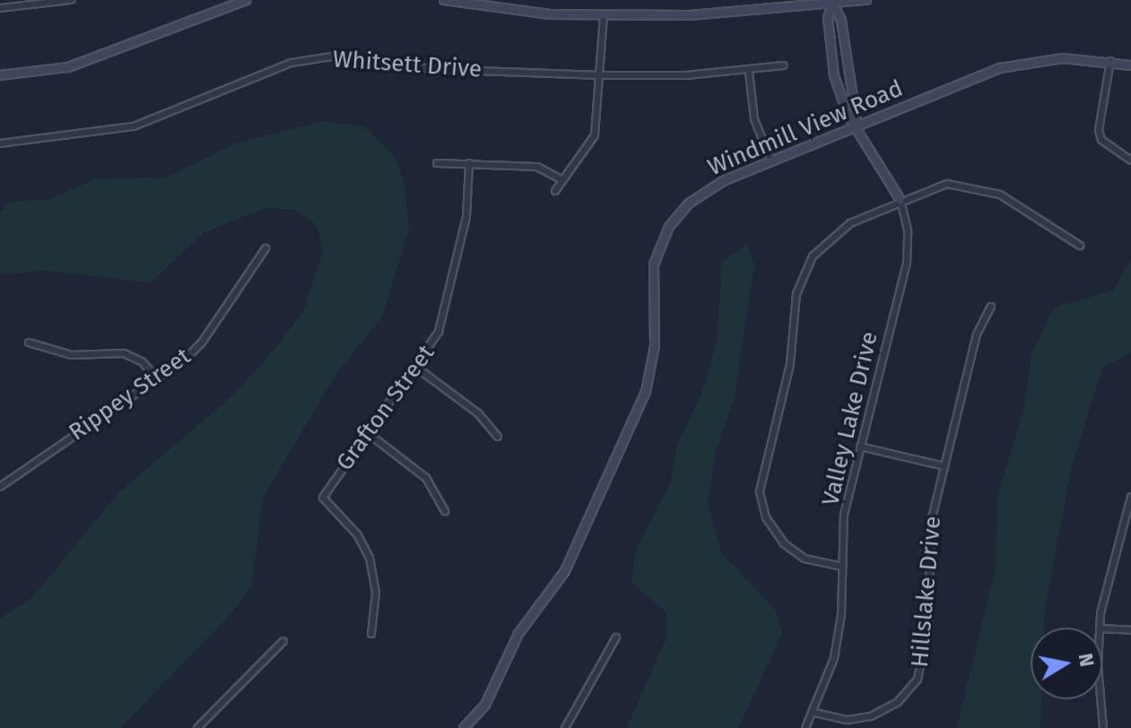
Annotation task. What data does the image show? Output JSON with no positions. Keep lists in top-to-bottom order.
{
  "streets": {
    "street": [
      "Whitsett Drive",
      "Windmill View Road",
      "Rippey Street",
      "Grafton Street",
      "Valley Lake Drive",
      "Hillslake Drive"
    ]
  },
  "crossings": [
    ["Windmill View Road", "Valley Lake Drive"],
    ["Valley Lake Drive", "Hillslake Drive"]
  ],
  "north": "right"
}
